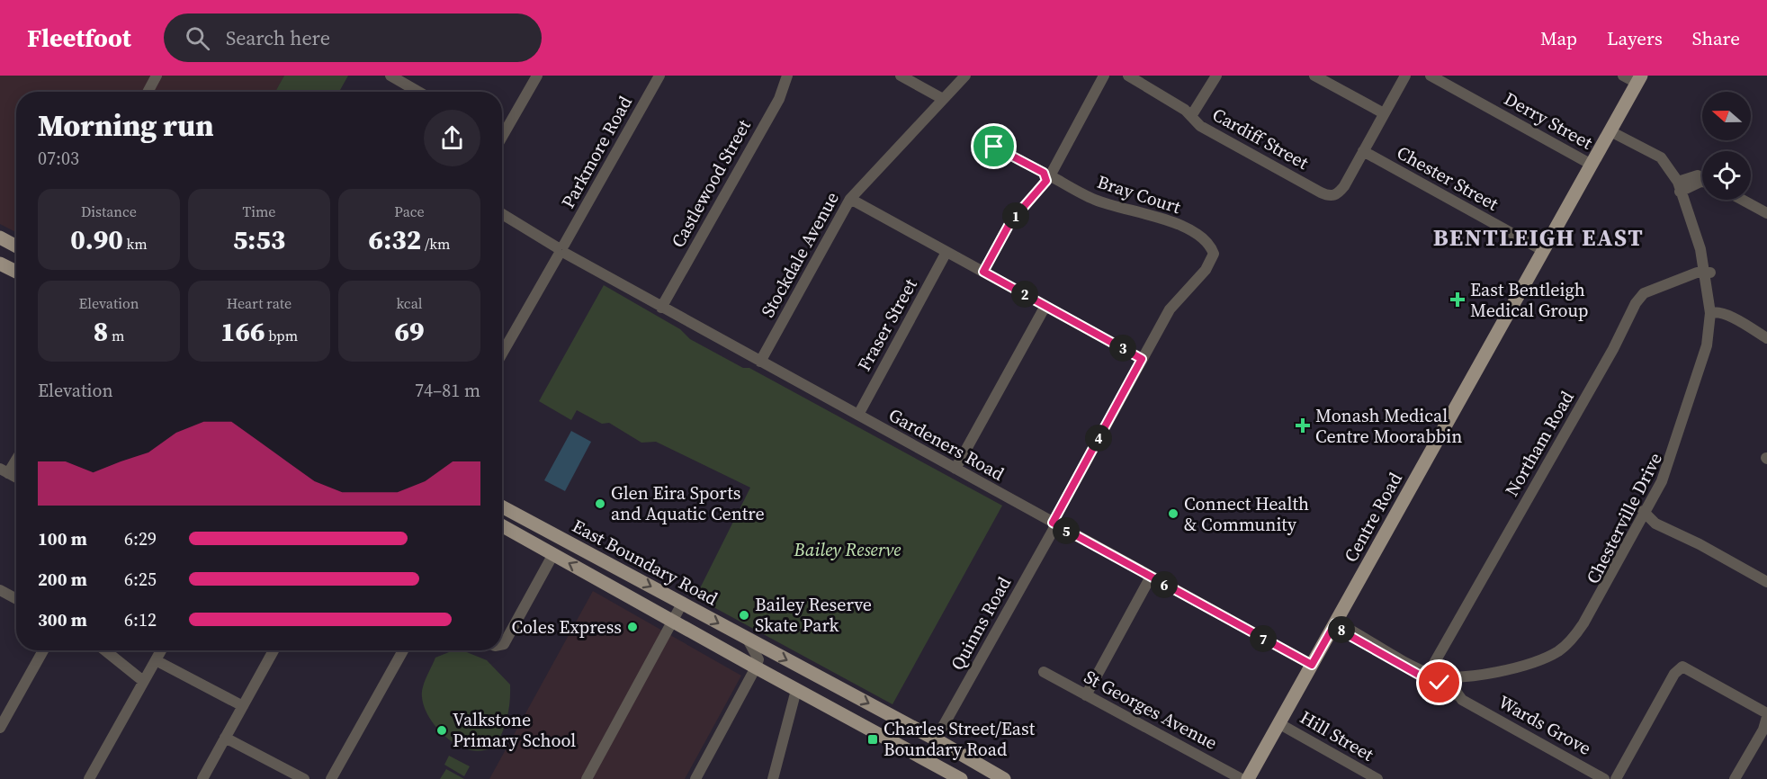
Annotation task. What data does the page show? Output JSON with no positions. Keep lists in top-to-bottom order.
{
  "streets": {
    "main road": ["Centre Road", "East Boundary Road"],
    "street": [
      "Derry Street",
      "Cardiff Street",
      "Parkmore Road",
      "Chester Street",
      "Castlewood Street",
      "Bray Court",
      "Stockdale Avenue",
      "Fraser Street",
      "Northam Road",
      "Gardeners Road",
      "Chesterville Drive",
      "Quinns Road",
      "St Georges Avenue",
      "Wards Grove",
      "Hill Street"
    ]
  },
  "crossings": [
    ["Derry Street", "Centre Road"],
    ["Cardiff Street", "Chester Street"],
    ["Parkmore Road", "Gardeners Road"],
    ["Chester Street", "Centre Road"],
    ["Castlewood Street", "Gardeners Road"],
    ["Bray Court", "Quinns Road"],
    ["Stockdale Avenue", "Gardeners Road"],
    ["Fraser Street", "Gardeners Road"],
    ["Northam Road", "Chesterville Drive"],
    ["Northam Road", "Wards Grove"],
    ["Gardeners Road", "Centre Road"],
    ["Gardeners Road", "Quinns Road"],
    ["Centre Road", "Chesterville Drive"],
    ["Centre Road", "Hill Street"],
    ["Chesterville Drive", "Wards Grove"],
    ["East Boundary Road", "Quinns Road"]
  ],
  "districts": ["BENTLEIGH EAST"],
  "parks": ["Bailey Reserve"],
  "places": {
    "health": ["East Bentleigh Medical Group", "Monash Medical Centre Moorabbin"],
    "other": [
      "Glen Eira Sports and Aquatic Centre",
      "Connect Health & Community",
      "Bailey Reserve Skate Park",
      "Coles Express",
      "Valkstone Primary School"
    ],
    "transit": ["Charles Street/East Boundary Road"]
  },
  "north": "left",
  "page": {
    "header": "Fleetfoot",
    "search": "Search here",
    "nav": ["Map", "Layers", "Share"],
    "heading": ["Morning run", "07:03"],
    "stats": [
      ["Distance", "0.90 km"],
      ["Time", "5:53"],
      ["Pace", "6:32 /km"],
      ["Elevation", "8 m"],
      ["Heart rate", "166 bpm"],
      ["kcal", "69"]
    ],
    "pins": [
      "1",
      "2",
      "3",
      "4",
      "5",
      "6",
      "8",
      "7"
    ],
    "chart": ["Elevation", "74–81 m"],
    "list": [
      {
        "name": "100 m",
        "note": "6:29"
      },
      {
        "name": "200 m",
        "note": "6:25"
      },
      {
        "name": "300 m",
        "note": "6:12"
      }
    ]
  }
}
